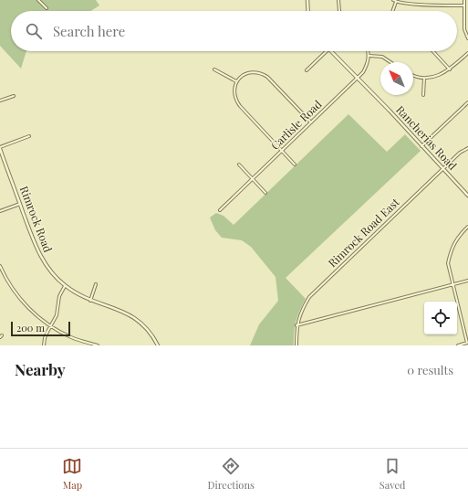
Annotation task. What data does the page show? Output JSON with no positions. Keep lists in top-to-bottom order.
{
  "streets": {
    "street": [
      "Carlisle Road",
      "Rancherias Road",
      "Rimrock Road",
      "Rimrock Road East"
    ]
  },
  "crossings": [
    ["Carlisle Road", "Rancherias Road"],
    ["Rancherias Road", "Rimrock Road East"]
  ],
  "scale_bar": "200 m",
  "north": "top left",
  "page": {
    "search": "Search here",
    "scale": "200 m",
    "heading": ["Nearby", "0 results"],
    "nav": ["Map", "Directions", "Saved"]
  }
}
